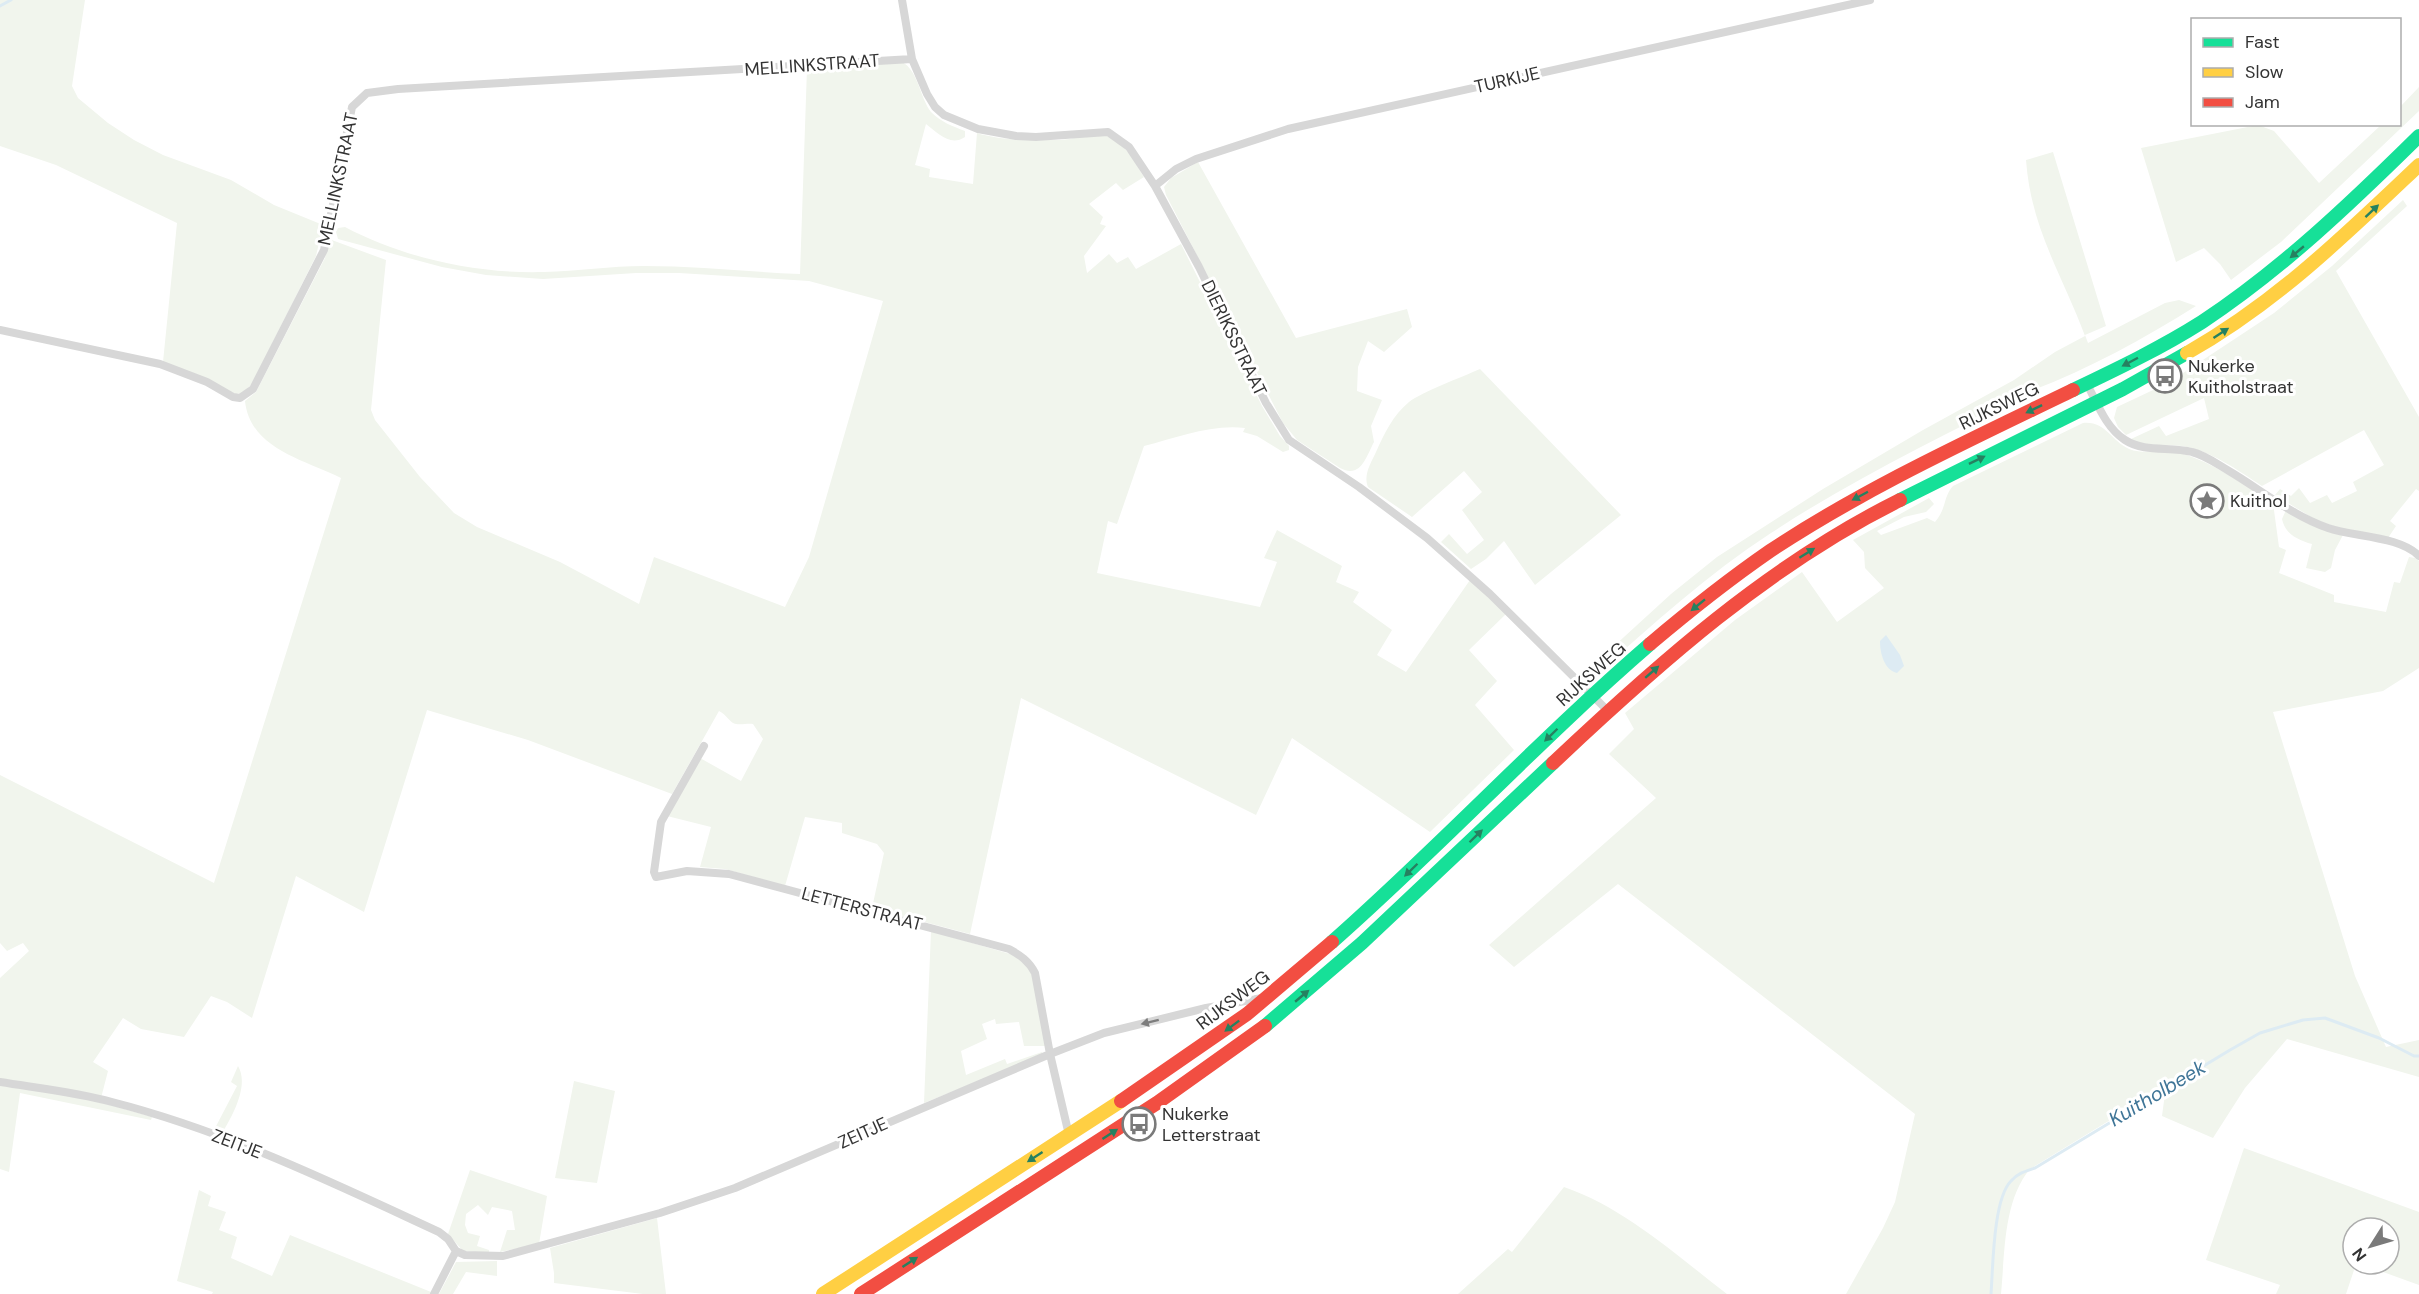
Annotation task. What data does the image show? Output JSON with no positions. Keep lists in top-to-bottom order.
{
  "streets": {
    "highway": ["RIJKSWEG"],
    "street": [
      "MELLINKSTRAAT",
      "TURKIJE",
      "DIERIKSSTRAAT",
      "LETTERSTRAAT",
      "ZEITJE"
    ]
  },
  "crossings": [
    ["MELLINKSTRAAT", "DIERIKSSTRAAT"],
    ["TURKIJE", "DIERIKSSTRAAT"],
    ["DIERIKSSTRAAT", "RIJKSWEG"],
    ["RIJKSWEG", "LETTERSTRAAT"],
    ["RIJKSWEG", "ZEITJE"],
    ["LETTERSTRAAT", "ZEITJE"]
  ],
  "water": ["Kuitholbeek"],
  "places": {
    "bus stop": ["Nukerke Kuitholstraat", "Nukerke Letterstraat"],
    "place": ["Kuithol"]
  },
  "legend": ["Fast", "Slow", "Jam"],
  "north": "bottom left"
}
